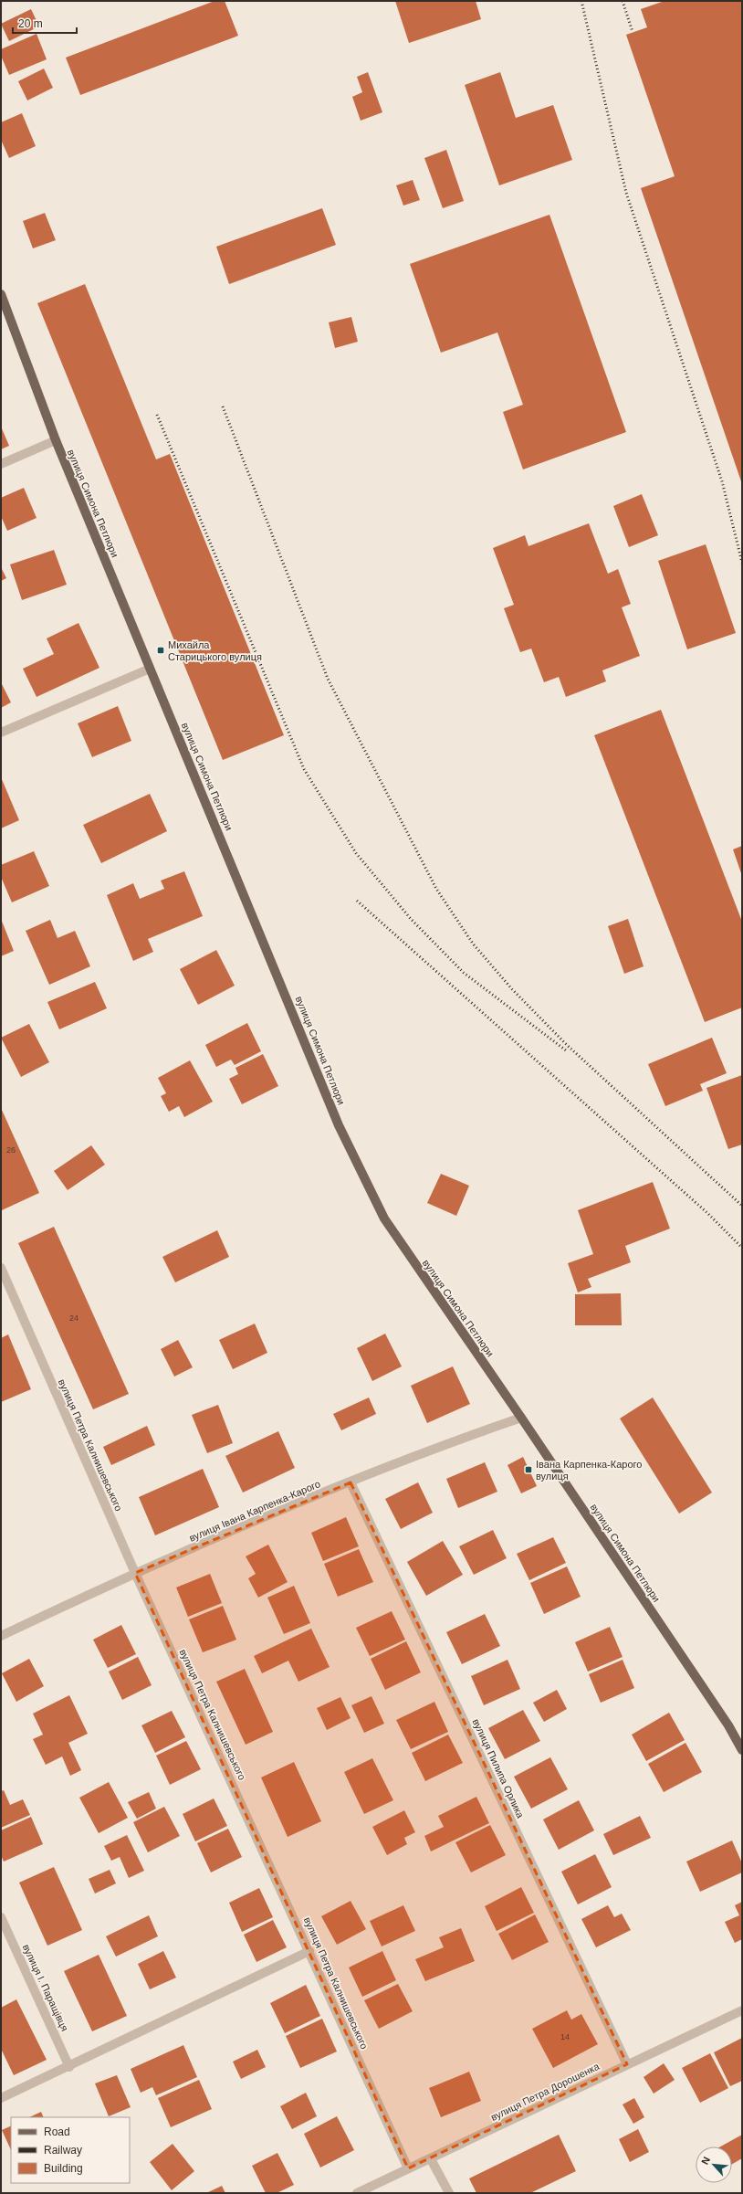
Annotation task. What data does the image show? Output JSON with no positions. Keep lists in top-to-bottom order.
{
  "streets": {
    "main road": ["вулиця Симона Петлюри"],
    "street": [
      "вулиця Петра Калнишевського",
      "вулиця Івана Карпенка-Карого",
      "вулиця Пилипа Орлика",
      "вулиця І. Паращівця",
      "вулиця Петра Дорошенка"
    ]
  },
  "crossings": [
    ["вулиця Симона Петлюри", "вулиця Івана Карпенка-Карого"],
    ["вулиця Петра Калнишевського", "вулиця Івана Карпенка-Карого"],
    ["вулиця Петра Калнишевського", "вулиця Петра Дорошенка"],
    ["вулиця Івана Карпенка-Карого", "вулиця Пилипа Орлика"],
    ["вулиця Пилипа Орлика", "вулиця Петра Дорошенка"]
  ],
  "places": {
    "transit": ["Михайла Старицького вулиця", "Івана Карпенка-Карого вулиця"]
  },
  "house_numbers": ["26", "24", "14"],
  "legend": ["Road", "Railway", "Building"],
  "scale_bar": "20 m",
  "north": "top left"
}
